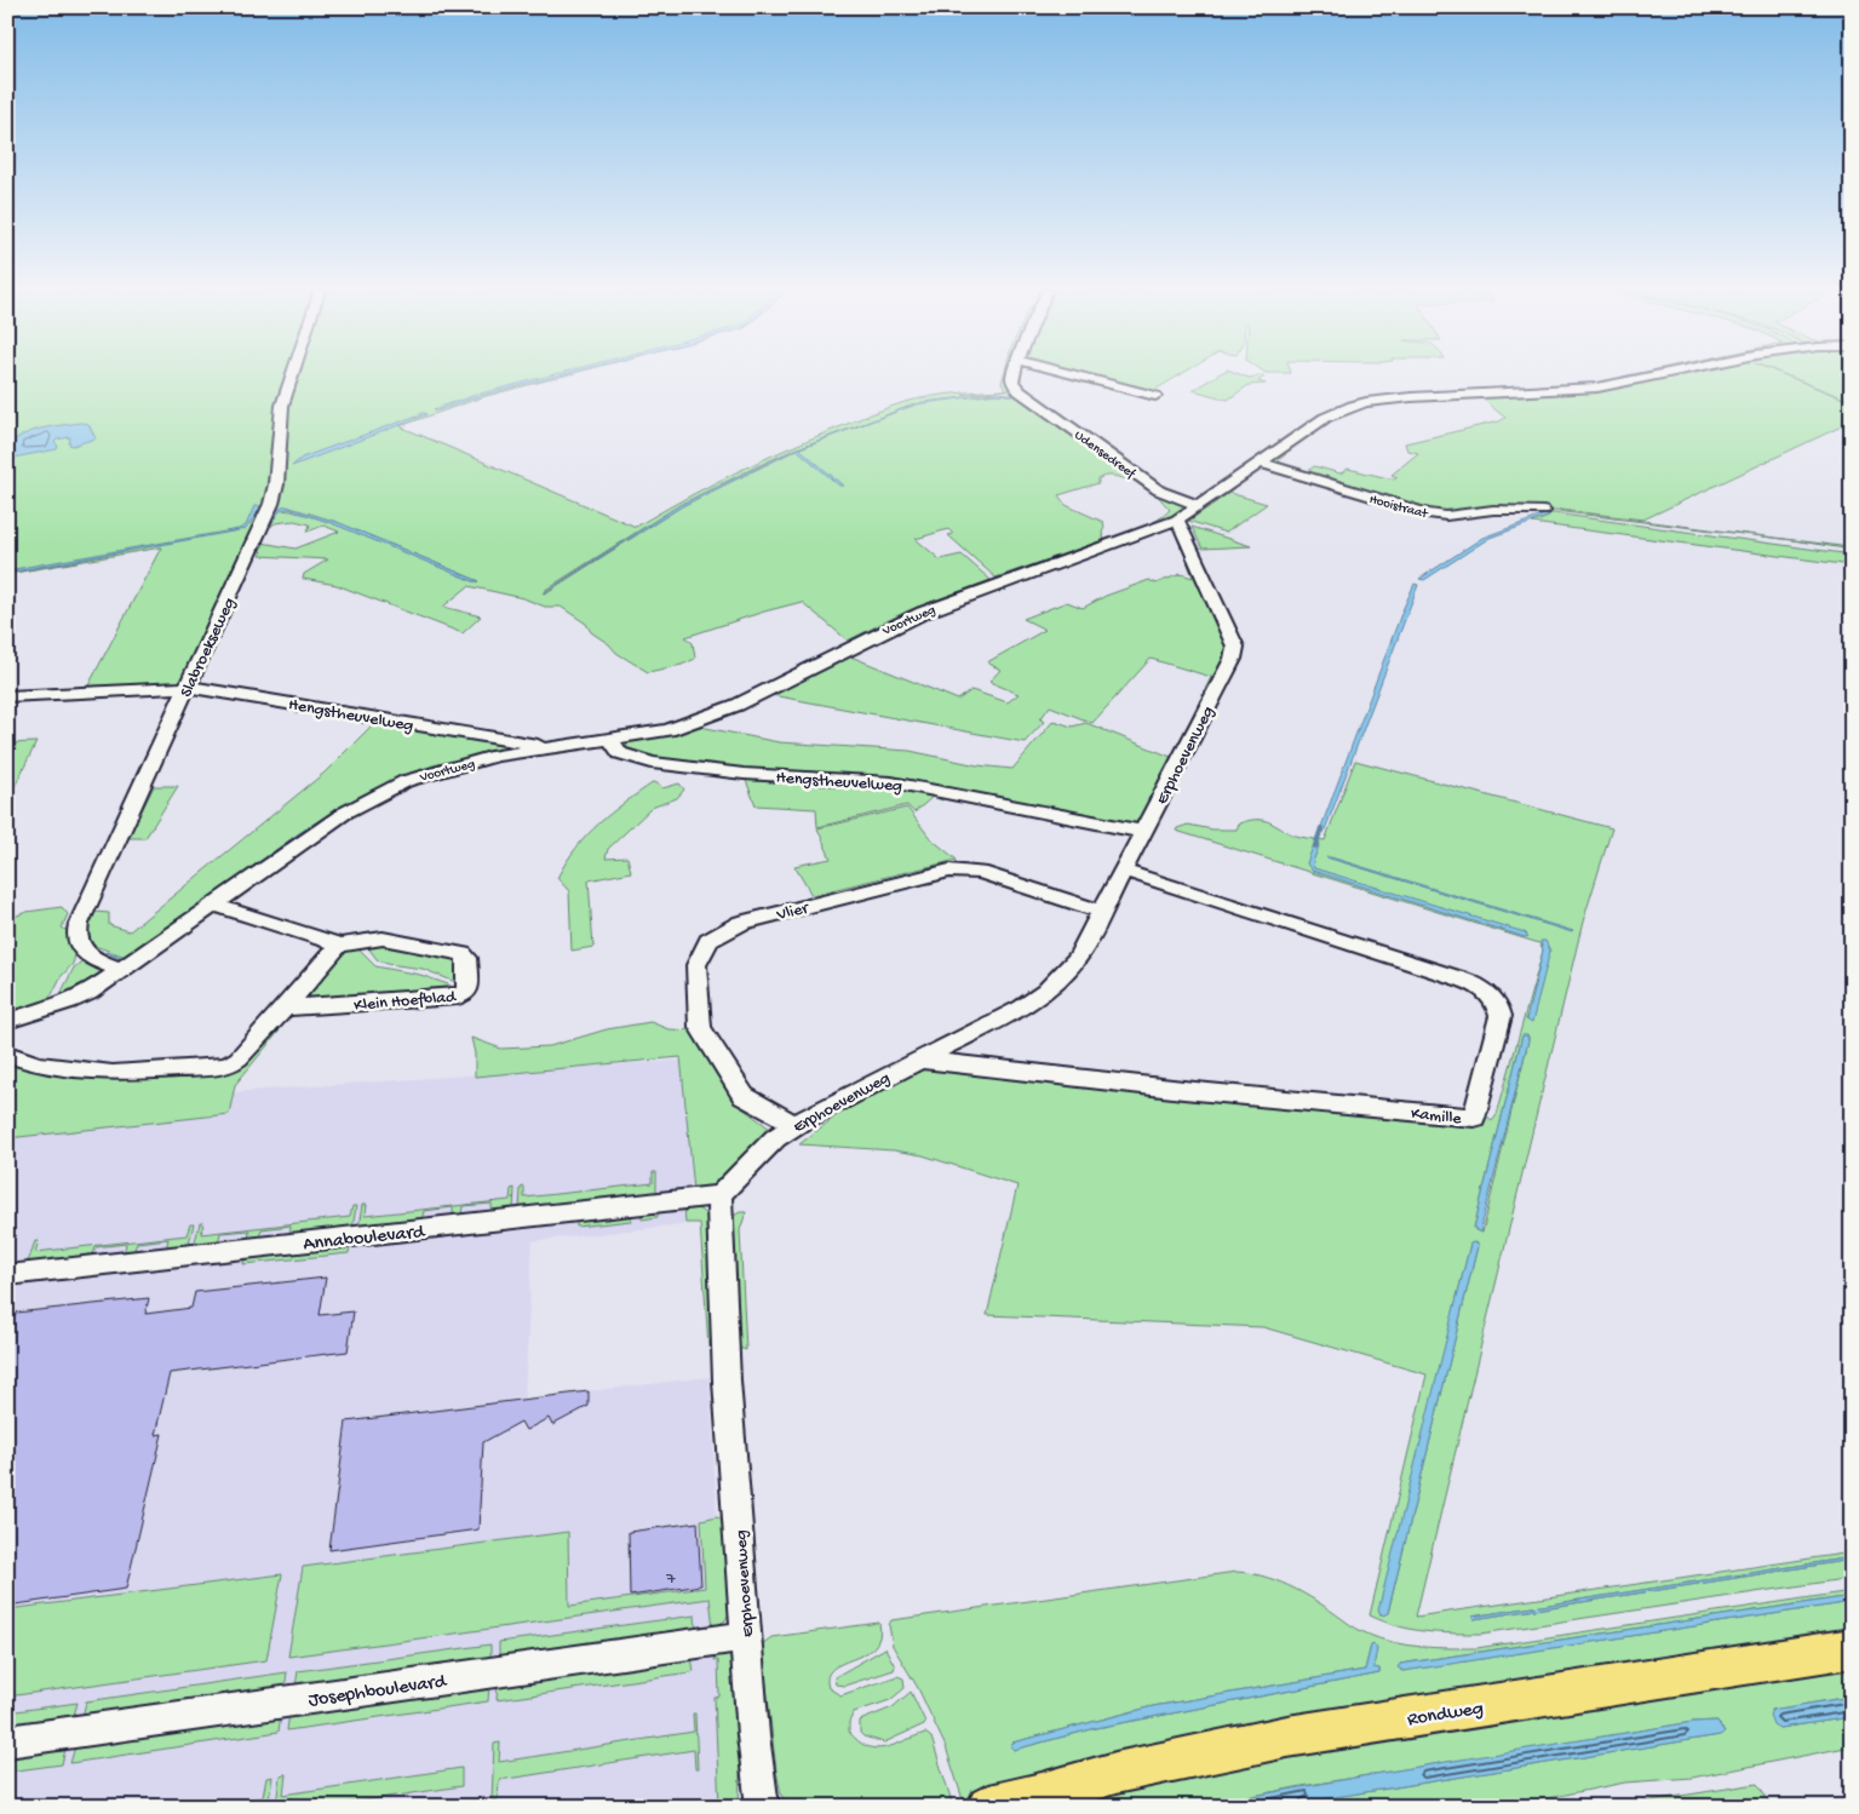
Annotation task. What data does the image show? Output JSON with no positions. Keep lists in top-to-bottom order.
{
  "streets": {
    "main road": ["Rondweg"],
    "street": [
      "Udensedreef",
      "Hooistraat",
      "Voortweg",
      "Slabroekseweg",
      "Hengstheuvelweg",
      "Erphoevenweg",
      "Vlier",
      "Klein Hoefblad",
      "Kamille",
      "Annaboulevard",
      "Josephboulevard"
    ]
  },
  "crossings": [
    ["Udensedreef", "Voortweg"],
    ["Hooistraat", "Voortweg"],
    ["Voortweg", "Slabroekseweg"],
    ["Voortweg", "Hengstheuvelweg"],
    ["Voortweg", "Erphoevenweg"],
    ["Voortweg", "Klein Hoefblad"],
    ["Slabroekseweg", "Hengstheuvelweg"],
    ["Hengstheuvelweg", "Erphoevenweg"],
    ["Erphoevenweg", "Vlier"],
    ["Erphoevenweg", "Kamille"],
    ["Erphoevenweg", "Annaboulevard"],
    ["Erphoevenweg", "Josephboulevard"]
  ],
  "house_numbers": ["7"]
}
